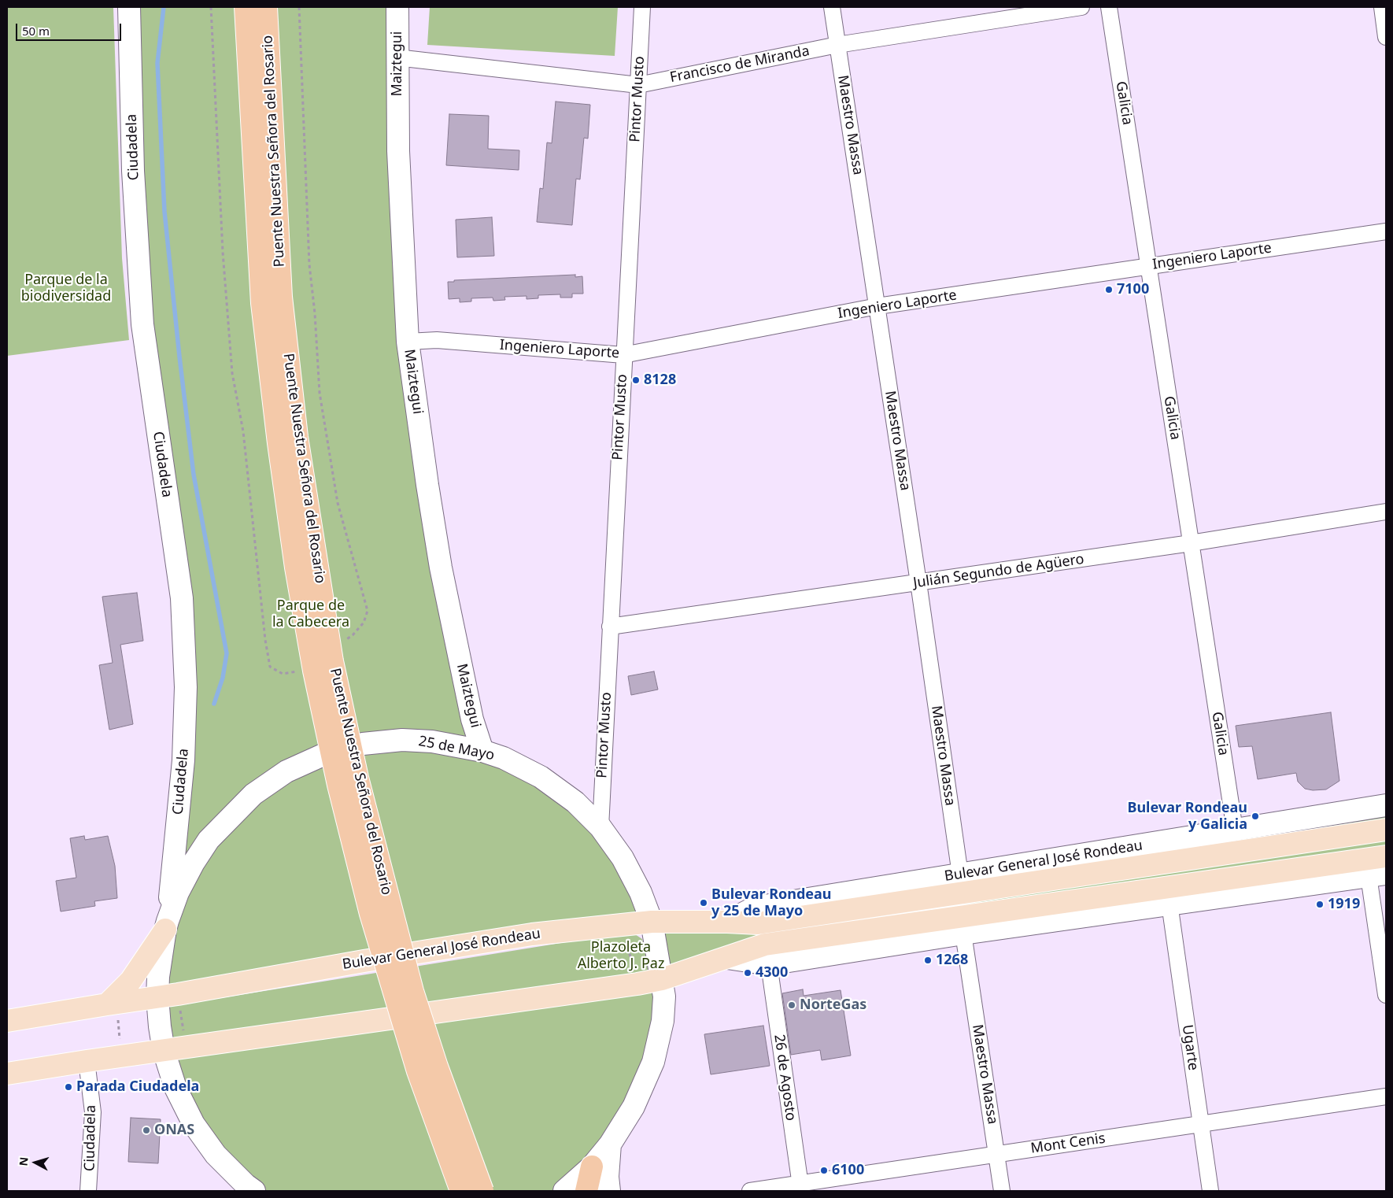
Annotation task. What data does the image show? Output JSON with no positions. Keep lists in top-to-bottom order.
{
  "streets": {
    "highway": ["Puente Nuestra Señora del Rosario"],
    "main road": [
      "Maiztegui",
      "Ciudadela",
      "25 de Mayo",
      "Bulevar General José Rondeau"
    ],
    "street": [
      "Francisco de Miranda",
      "Pintor Musto",
      "Galicia",
      "Maestro Massa",
      "Ingeniero Laporte",
      "Julián Segundo de Agüero",
      "Ugarte",
      "26 de Agosto",
      "Mont Cenis"
    ]
  },
  "crossings": [
    ["Maiztegui", "Francisco de Miranda"],
    ["Maiztegui", "Ingeniero Laporte"],
    ["Maiztegui", "25 de Mayo"],
    ["Francisco de Miranda", "Pintor Musto"],
    ["Francisco de Miranda", "Maestro Massa"],
    ["Pintor Musto", "Ingeniero Laporte"],
    ["Pintor Musto", "Julián Segundo de Agüero"],
    ["Pintor Musto", "25 de Mayo"],
    ["Galicia", "Ingeniero Laporte"],
    ["Galicia", "Julián Segundo de Agüero"],
    ["Galicia", "Bulevar General José Rondeau"],
    ["Maestro Massa", "Ingeniero Laporte"],
    ["Maestro Massa", "Julián Segundo de Agüero"],
    ["Maestro Massa", "Bulevar General José Rondeau"],
    ["Maestro Massa", "Mont Cenis"],
    ["Ciudadela", "25 de Mayo"],
    ["25 de Mayo", "Bulevar General José Rondeau"],
    ["Ugarte", "Mont Cenis"],
    ["26 de Agosto", "Mont Cenis"]
  ],
  "parks": ["Parque de la biodiversidad", "Parque de la Cabecera", "Plazoleta Alberto J. Paz"],
  "places": [
    "7100",
    "8128",
    "Bulevar Rondeau y Galicia",
    "Bulevar Rondeau y 25 de Mayo",
    "1919",
    "1268",
    "4300",
    "NorteGas",
    "Parada Ciudadela",
    "ONAS",
    "6100"
  ],
  "scale_bar": "50 m",
  "north": "left"
}
